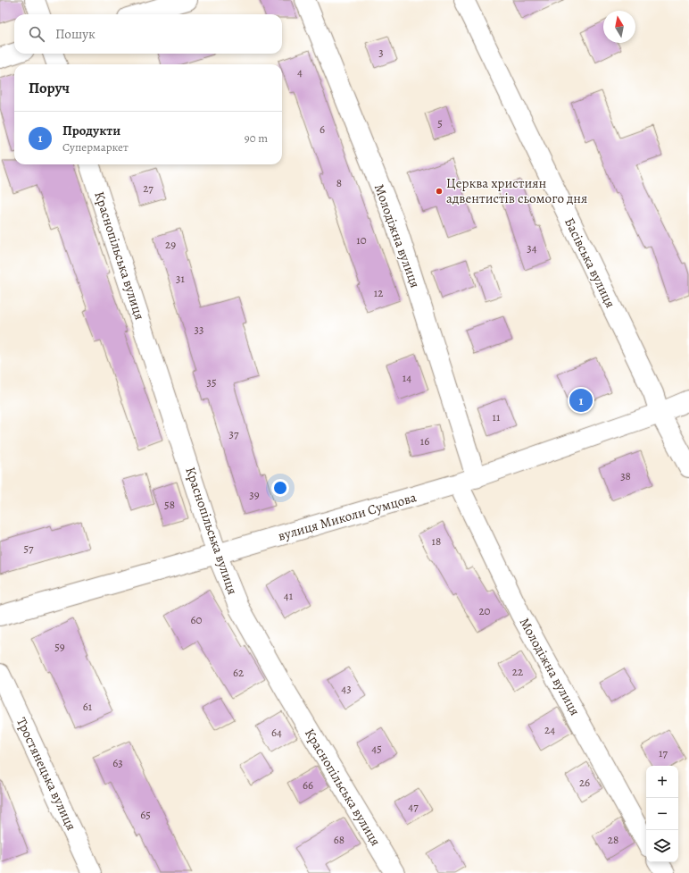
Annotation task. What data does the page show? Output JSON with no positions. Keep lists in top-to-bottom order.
{
  "streets": {
    "street": [
      "Молодіжна вулиця",
      "Краснопільська вулиця",
      "Басівська вулиця",
      "вулиця Миколи Сумцова",
      "Тростянецька вулиця"
    ]
  },
  "crossings": [
    ["Молодіжна вулиця", "вулиця Миколи Сумцова"],
    ["Краснопільська вулиця", "вулиця Миколи Сумцова"],
    ["Басівська вулиця", "вулиця Миколи Сумцова"]
  ],
  "places": ["Церква християн адвентистів сьомого дня"],
  "house_numbers": [
    "3",
    "4",
    "5",
    "6",
    "8",
    "27",
    "10",
    "29",
    "34",
    "31",
    "12",
    "33",
    "14",
    "35",
    "11",
    "37",
    "16",
    "38",
    "39",
    "58",
    "18",
    "57",
    "41",
    "20",
    "60",
    "59",
    "22",
    "62",
    "43",
    "61",
    "24",
    "64",
    "45",
    "17",
    "63",
    "26",
    "66",
    "47",
    "65",
    "68",
    "28"
  ],
  "north": "top",
  "page": {
    "search": "Пошук",
    "heading": "Поруч",
    "list": [
      {
        "mark": "1",
        "name": "Продукти",
        "note": "Супермаркет",
        "value": "90 m"
      }
    ],
    "pins": "1",
    "map_buttons": ["+", "−"]
  }
}
